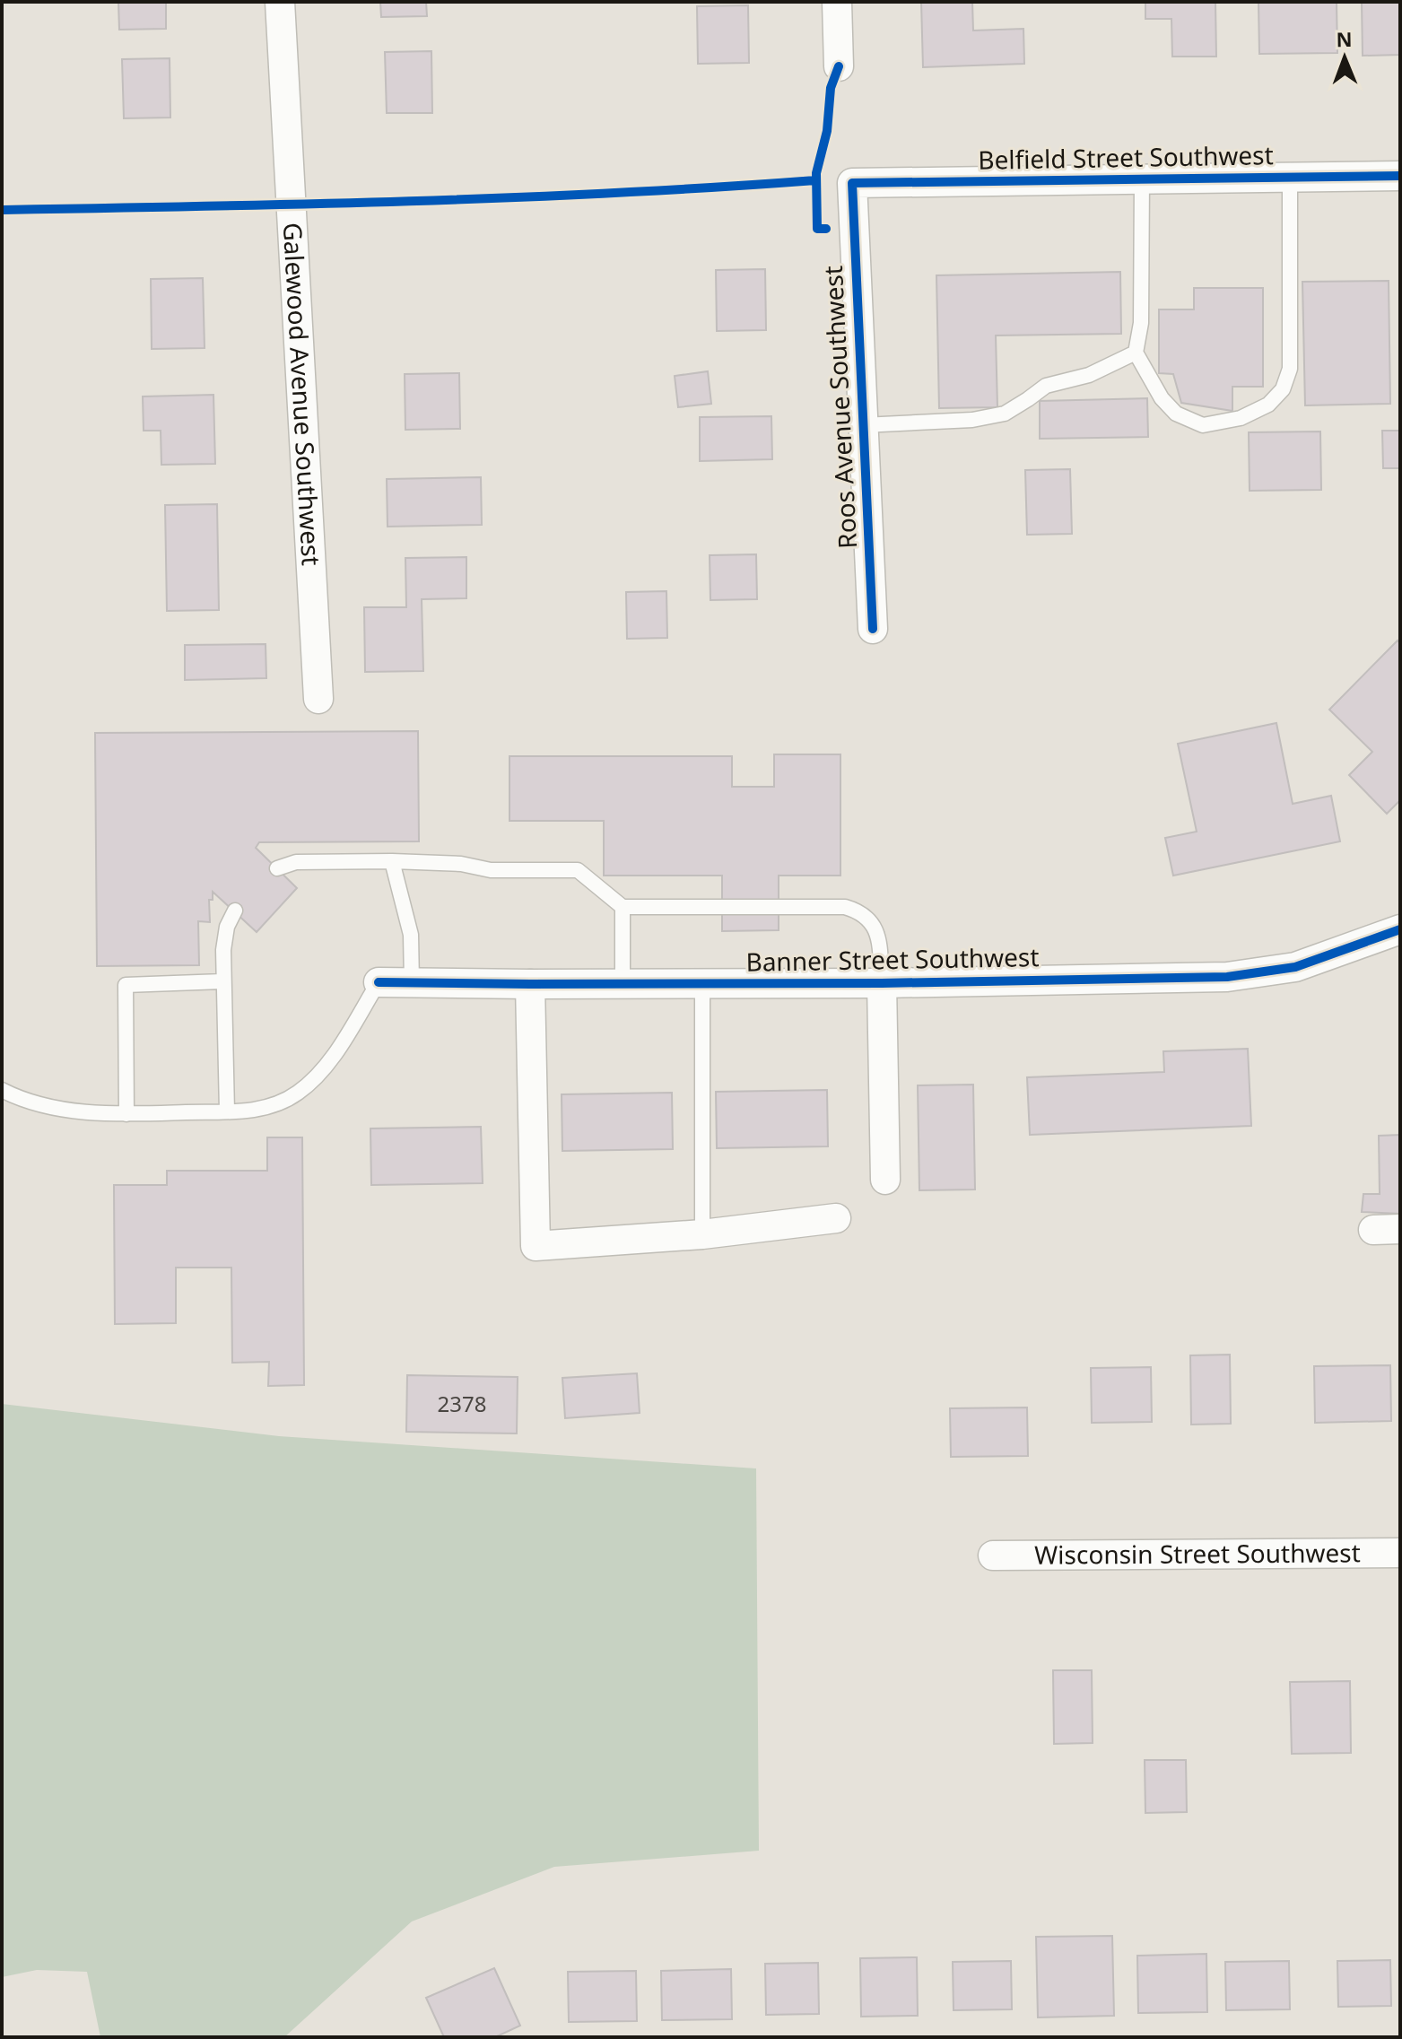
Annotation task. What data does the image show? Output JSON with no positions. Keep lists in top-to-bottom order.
{
  "streets": {
    "street": [
      "Belfield Street Southwest",
      "Galewood Avenue Southwest",
      "Roos Avenue Southwest",
      "Banner Street Southwest",
      "Wisconsin Street Southwest"
    ]
  },
  "crossings": [
    ["Belfield Street Southwest", "Roos Avenue Southwest"]
  ],
  "house_numbers": ["2378"],
  "north": "top"
}
